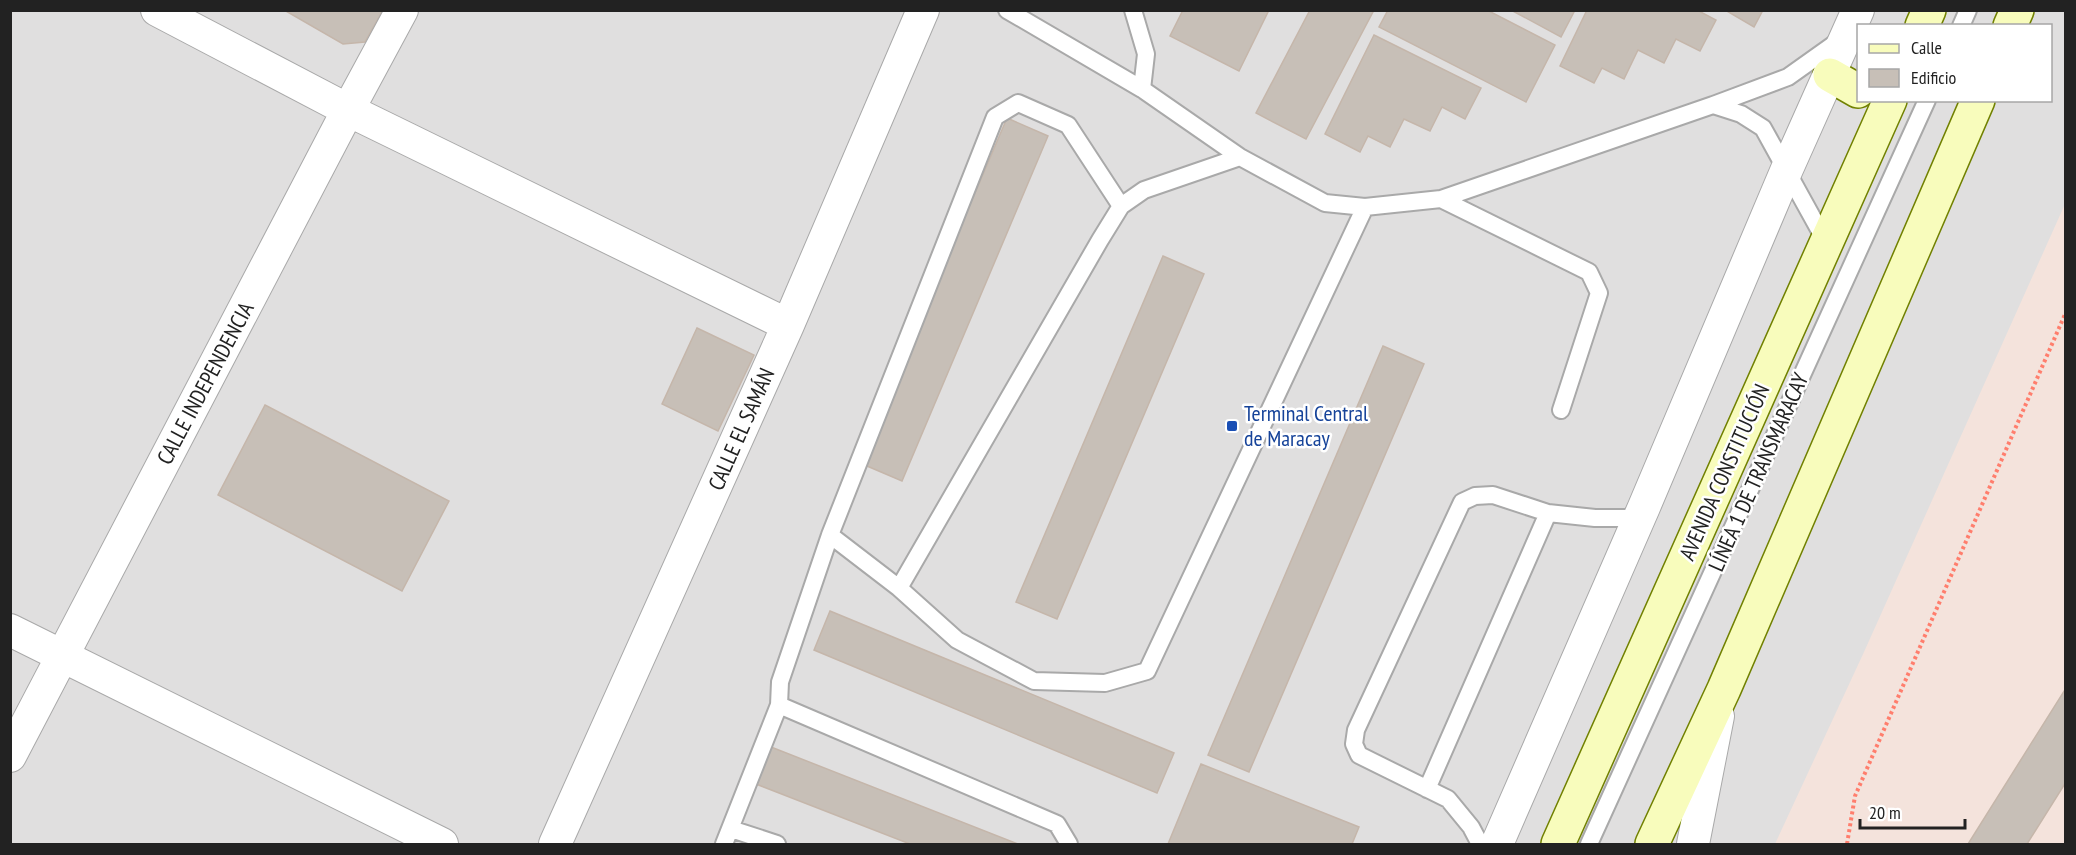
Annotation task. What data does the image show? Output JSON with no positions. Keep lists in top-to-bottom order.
{
  "streets": {
    "street": ["CALLE INDEPENDENCIA", "CALLE EL SAMÁN", "AVENIDA CONSTITUCIÓN"],
    "lane": ["LÍNEA 1 DE TRANSMARACAY"]
  },
  "places": {
    "transit": ["Terminal Central de Maracay"]
  },
  "legend": ["Calle", "Edificio"],
  "scale_bar": "20 m"
}
